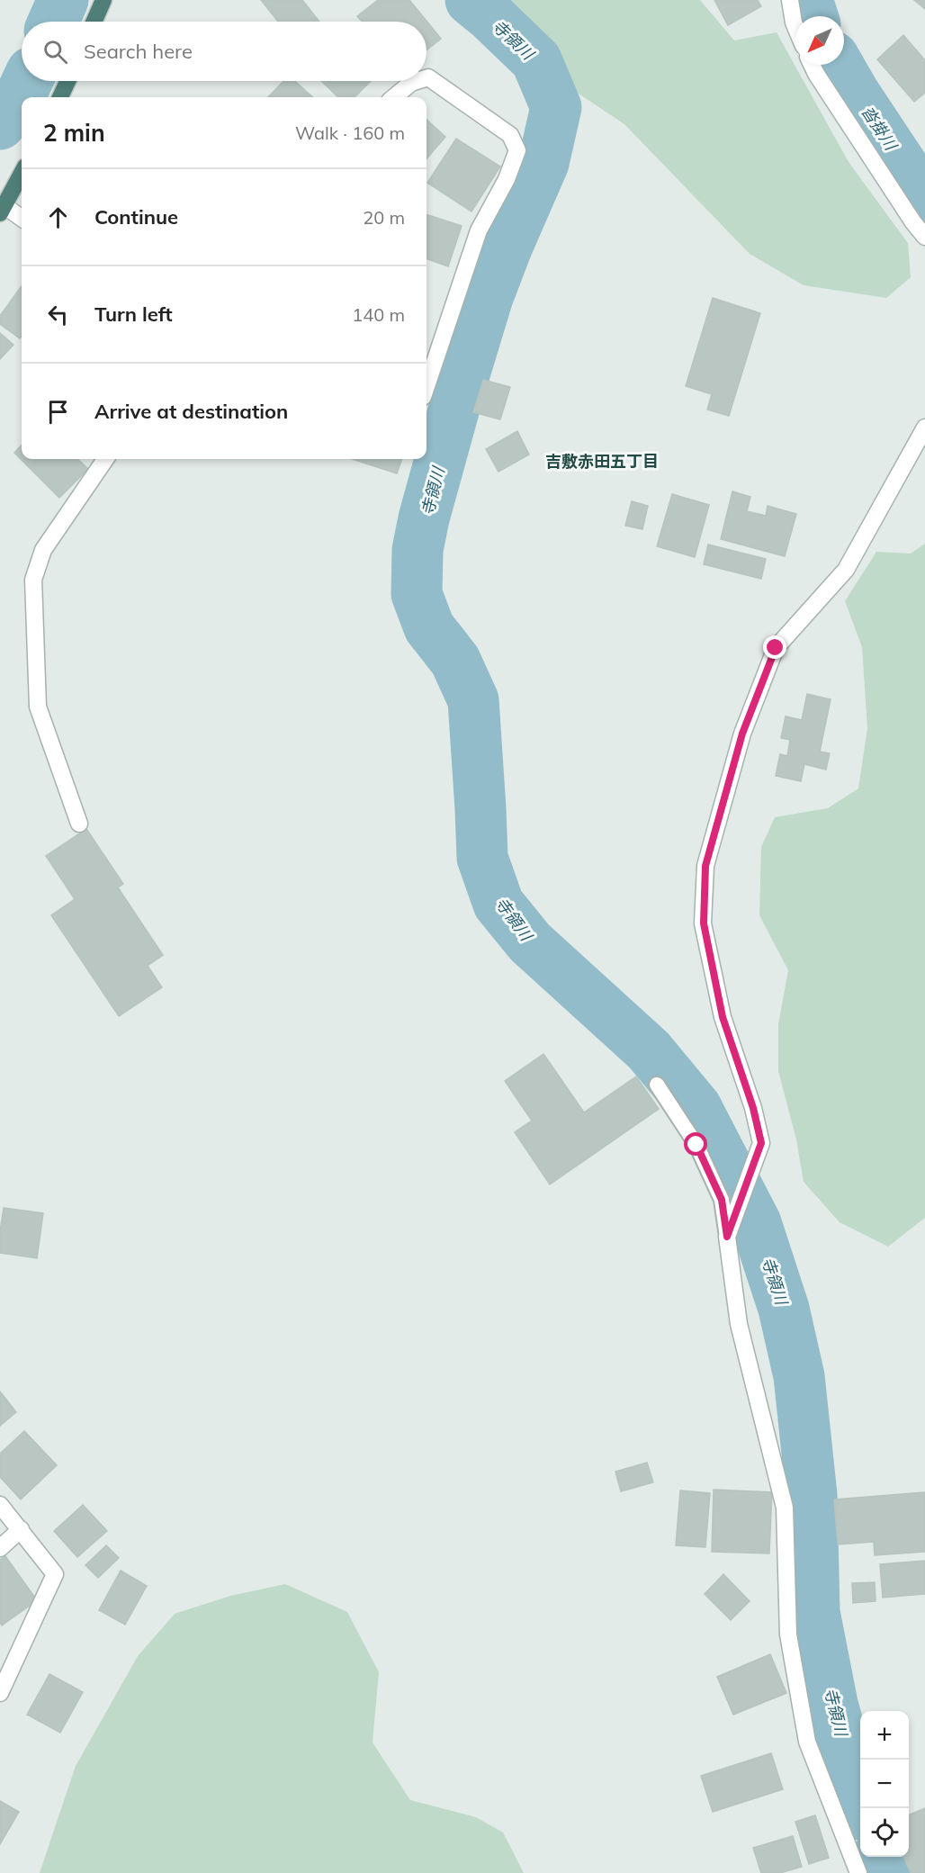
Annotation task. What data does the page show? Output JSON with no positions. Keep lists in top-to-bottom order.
{
  "districts": ["吉敷赤田五丁目"],
  "water": ["寺領川", "沓掛川"],
  "north": "bottom left",
  "page": {
    "search": "Search here",
    "heading": ["2 min", "Walk · 160 m"],
    "list": [
      ["Continue", "20 m"],
      ["Turn left", "140 m"],
      "Arrive at destination"
    ],
    "map_buttons": ["+", "−"]
  }
}
